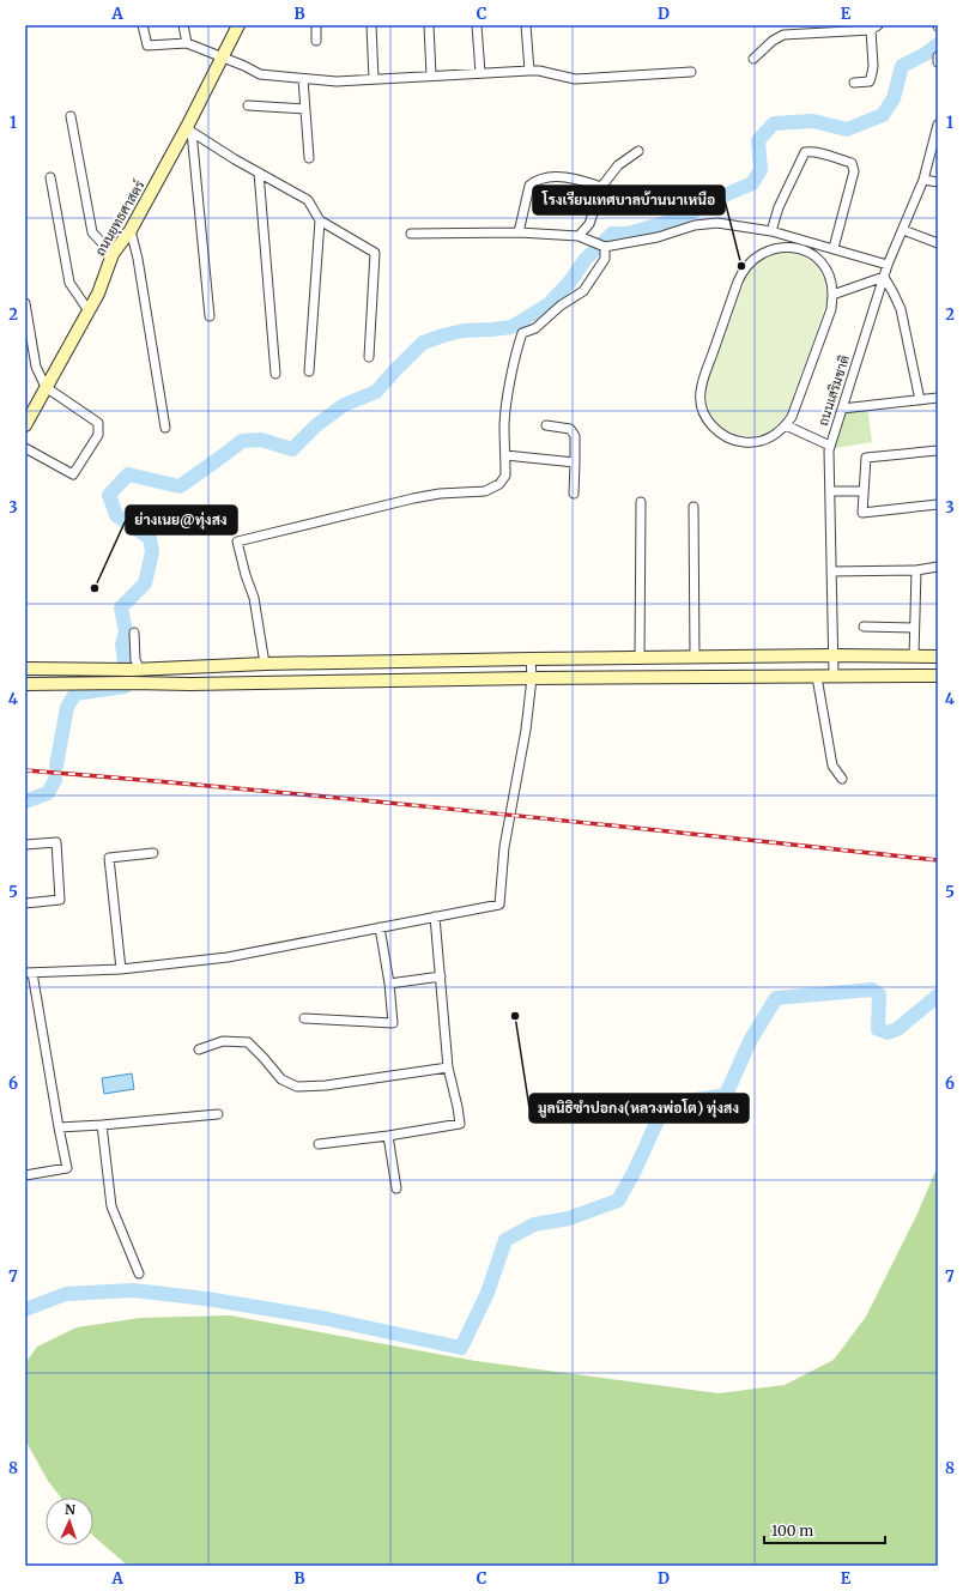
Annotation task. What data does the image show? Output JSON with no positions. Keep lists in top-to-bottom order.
{
  "streets": {
    "main road": ["ถนนยุทธศาสตร์"],
    "street": ["ถนนเสริมชาติ"]
  },
  "places": ["โรงเรียนเทศบาลบ้านนาเหนือ", "ย่างเนย@ทุ่งสง", "มูลนิธิซำปอกง(หลวงพ่อโต) ทุ่งสง"],
  "scale_bar": "100 m",
  "north": "top",
  "grid": {
    "columns": [
      "A",
      "B",
      "C",
      "D",
      "E"
    ],
    "rows": [
      "1",
      "2",
      "3",
      "4",
      "5",
      "6",
      "7",
      "8"
    ]
  }
}
